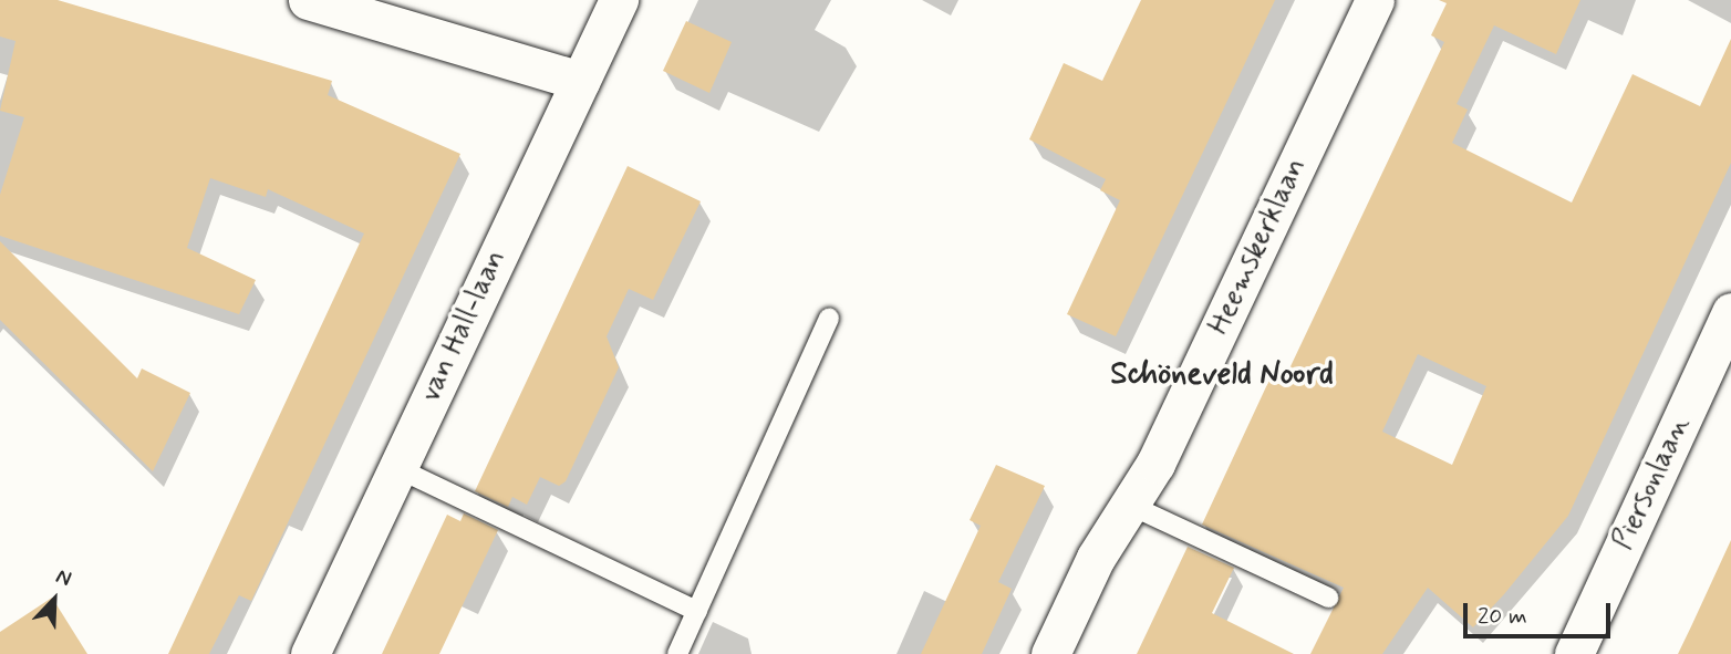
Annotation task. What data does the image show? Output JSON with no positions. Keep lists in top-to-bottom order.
{
  "streets": {
    "street": ["Heemskerklaan", "van Hall-laan", "Piersonlaan"]
  },
  "districts": ["Schöneveld Noord"],
  "scale_bar": "20 m",
  "north": "top right"
}
